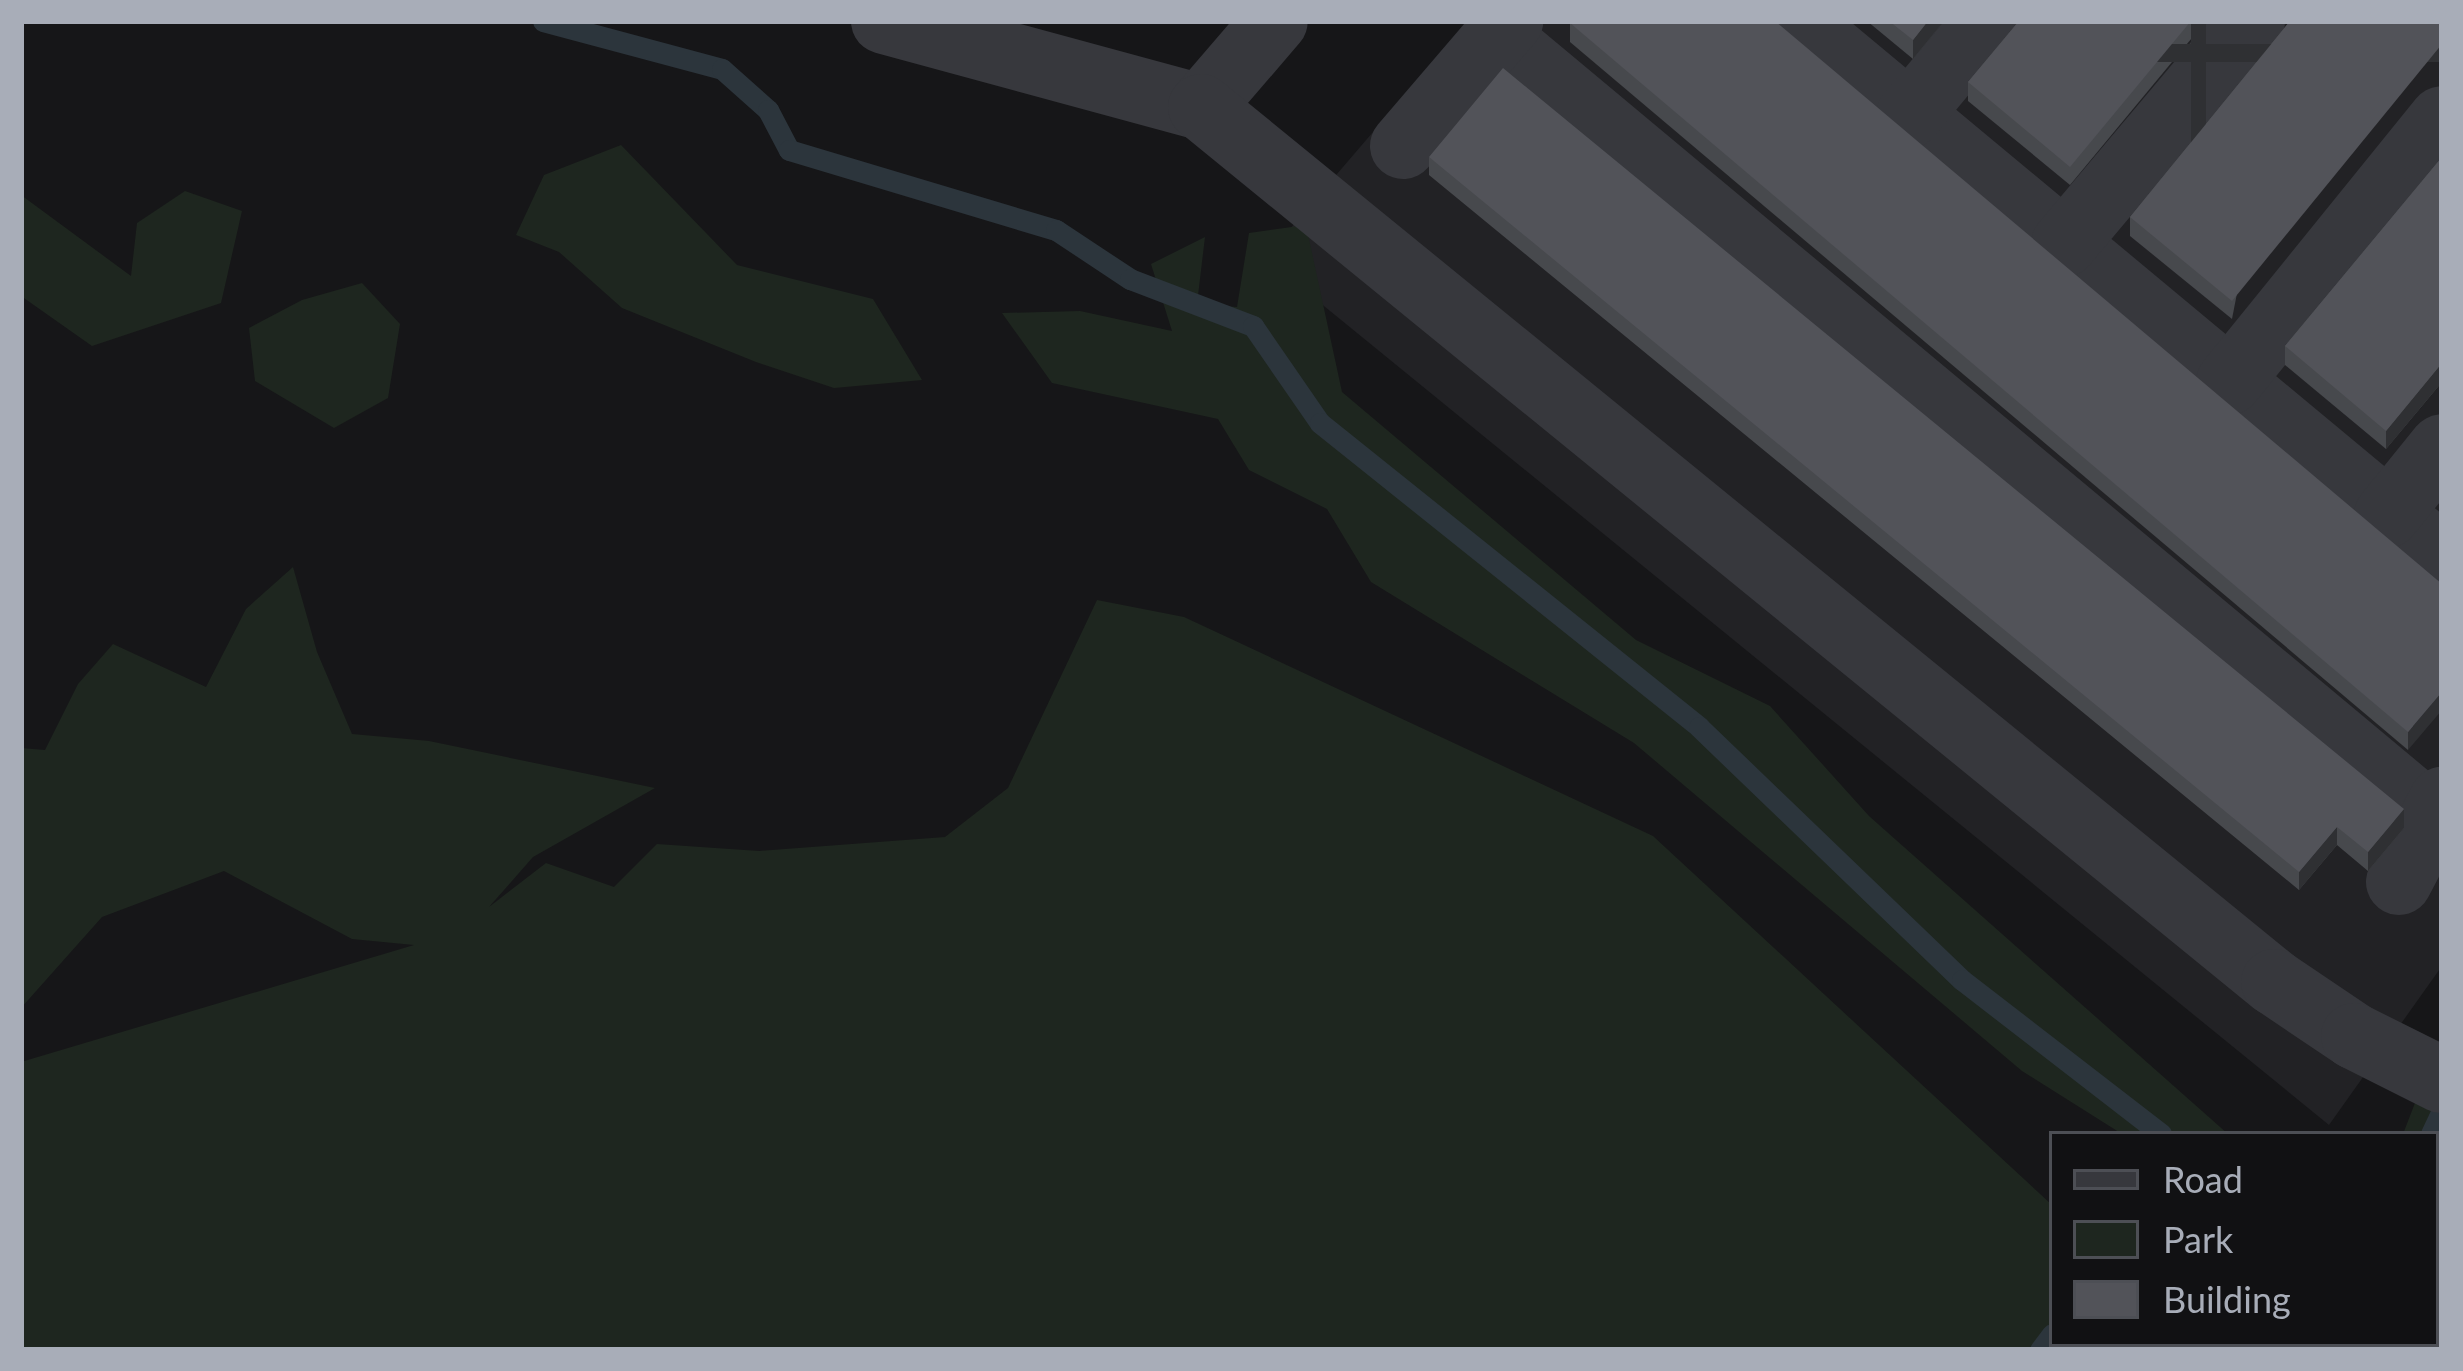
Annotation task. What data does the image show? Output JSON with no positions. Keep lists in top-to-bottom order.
{
  "legend": ["Road", "Park", "Building"]
}
